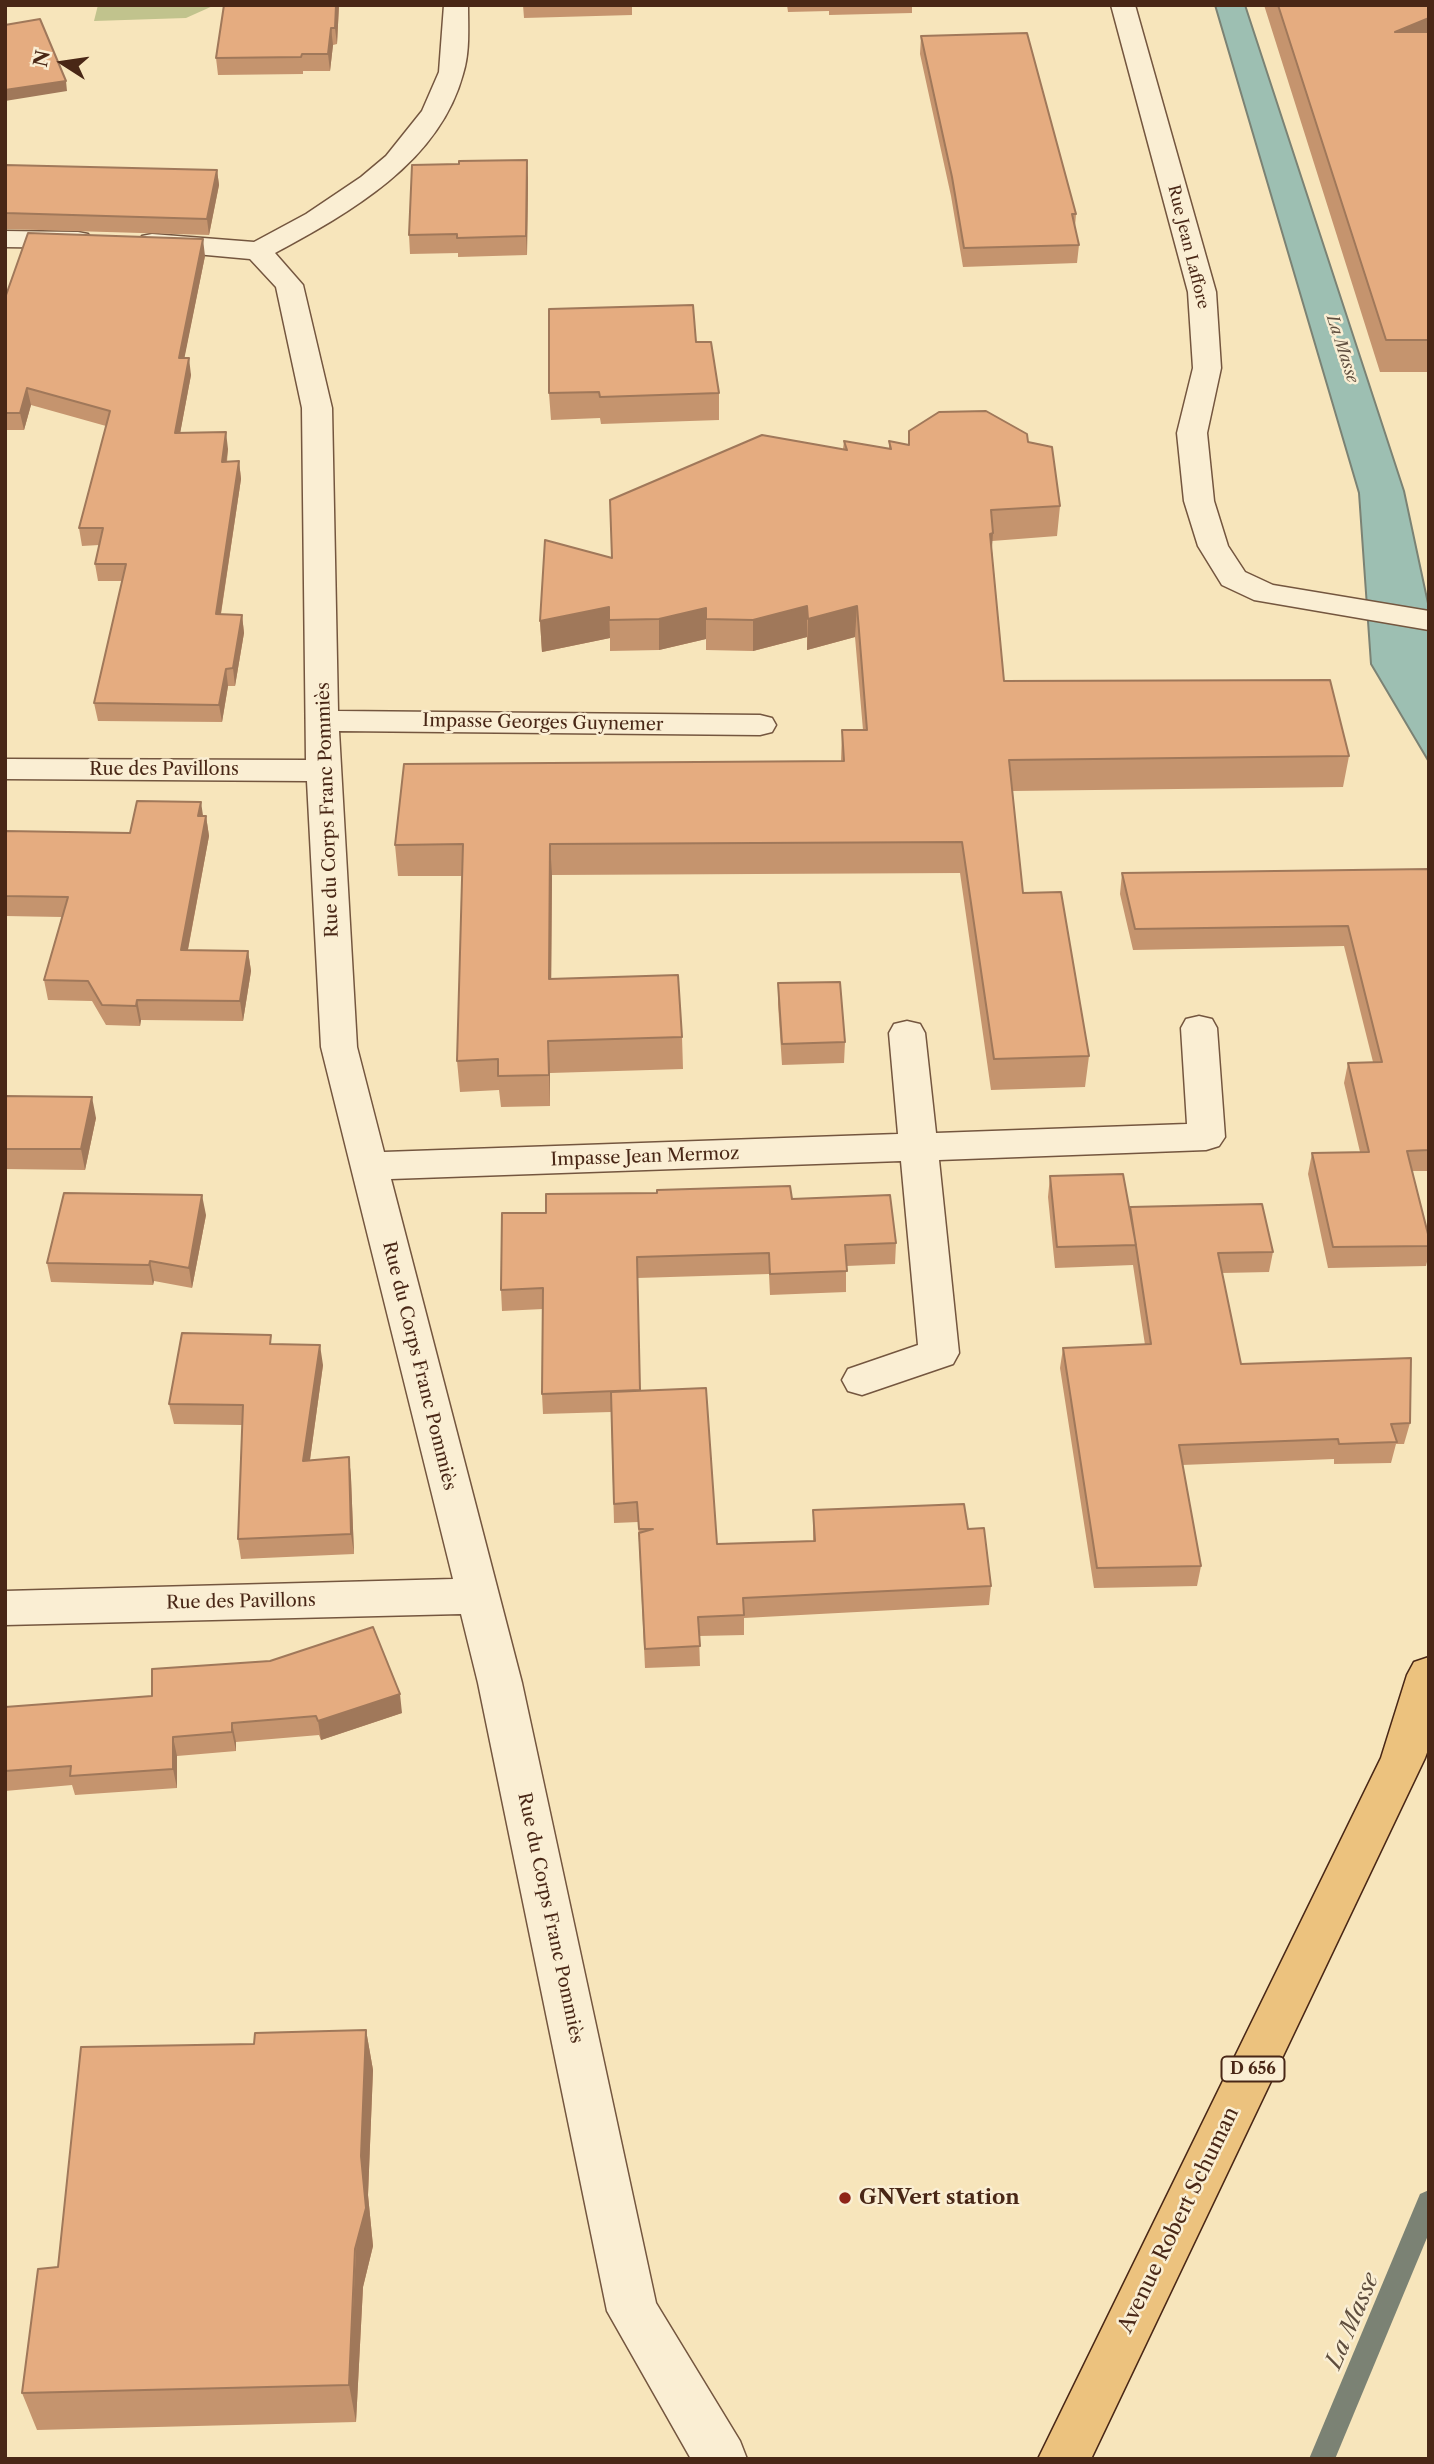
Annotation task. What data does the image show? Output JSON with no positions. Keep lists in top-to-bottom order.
{
  "streets": {
    "main road": ["D 656", "Avenue Robert Schuman"],
    "street": [
      "Rue Jean Laffore",
      "Impasse Georges Guynemer",
      "Rue des Pavillons",
      "Rue du Corps Franc Pommiès",
      "Impasse Jean Mermoz"
    ]
  },
  "crossings": [
    ["Impasse Georges Guynemer", "Rue du Corps Franc Pommiès"],
    ["Rue des Pavillons", "Rue du Corps Franc Pommiès"],
    ["Rue du Corps Franc Pommiès", "Impasse Jean Mermoz"]
  ],
  "water": ["La Masse"],
  "places": ["GNVert station"],
  "north": "left"
}
